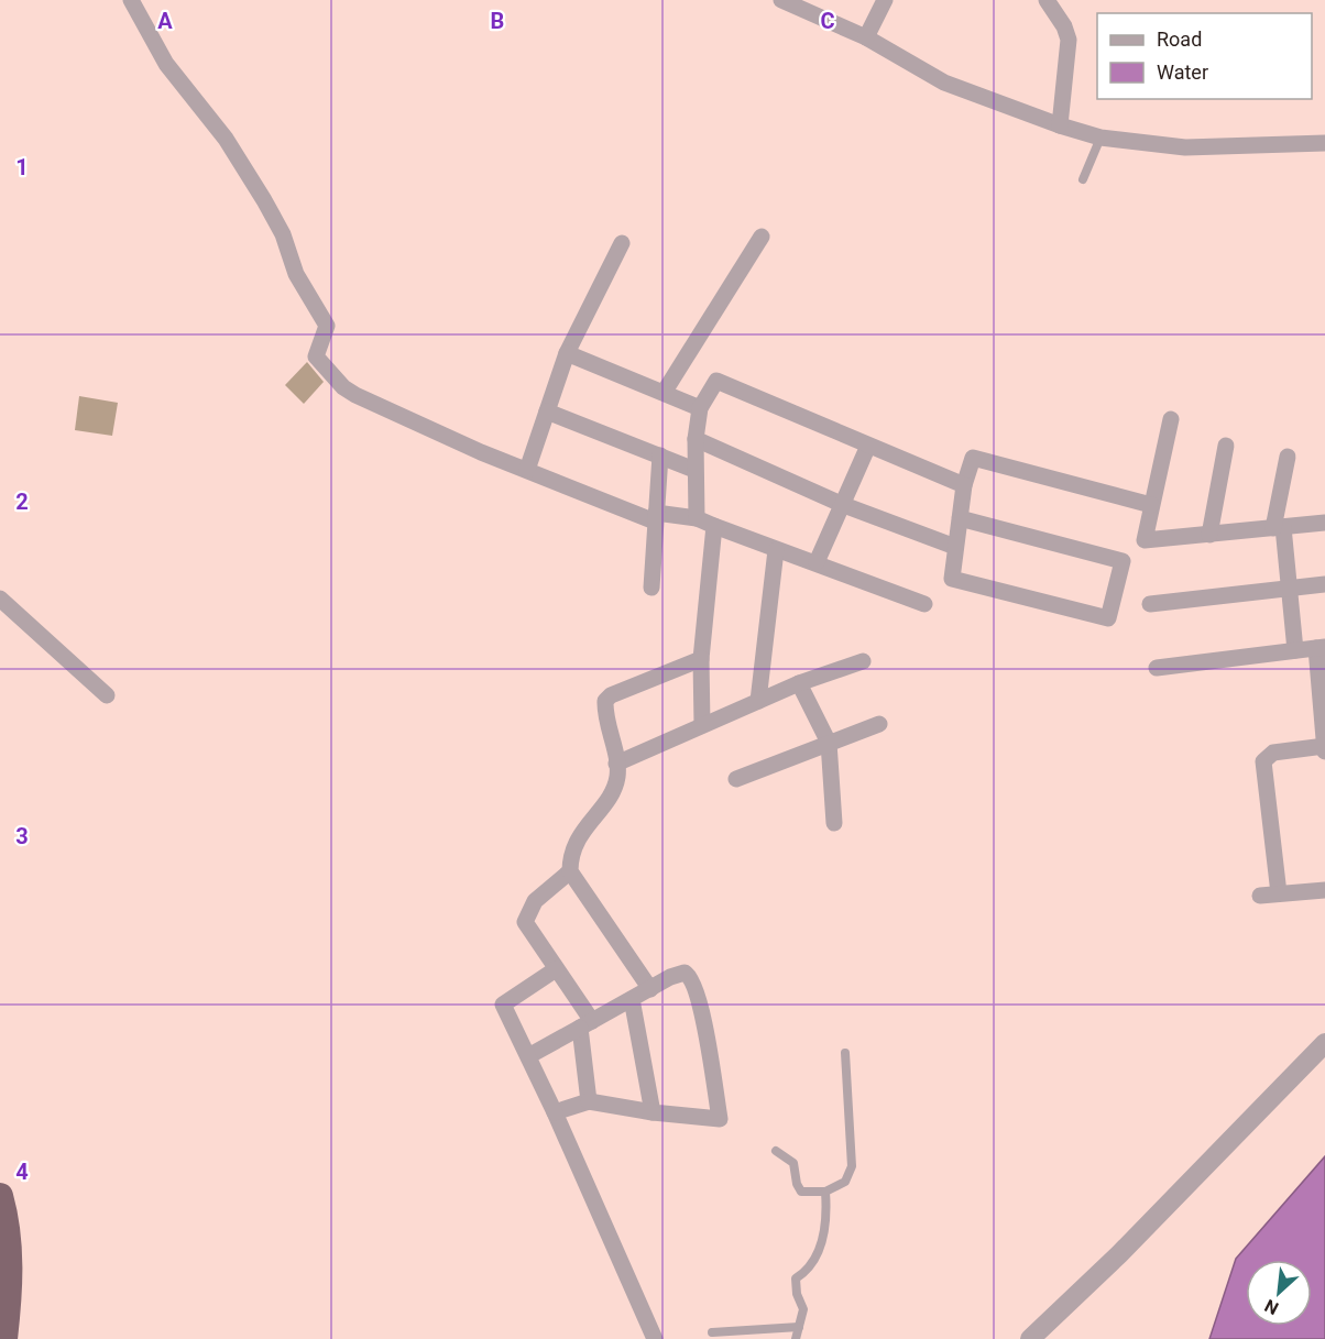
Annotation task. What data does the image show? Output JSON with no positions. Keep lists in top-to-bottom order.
{
  "legend": ["Road", "Water"],
  "north": "bottom left",
  "grid": {
    "columns": ["A", "B", "C"],
    "rows": [
      "1",
      "2",
      "3",
      "4"
    ]
  }
}
